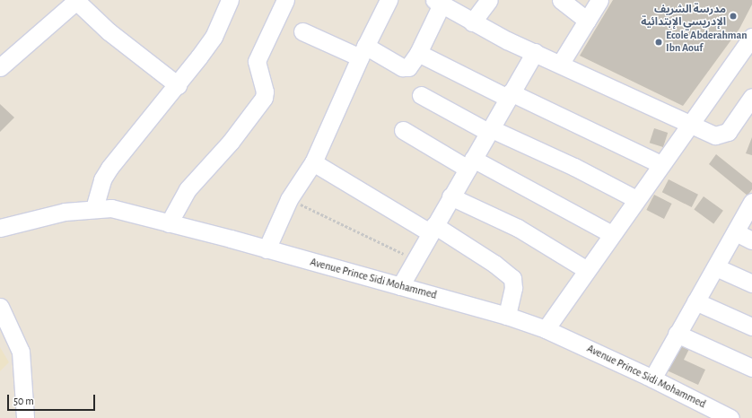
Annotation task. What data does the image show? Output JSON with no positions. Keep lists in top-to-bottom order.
{
  "streets": {
    "street": ["Avenue Prince Sidi Mohammed"]
  },
  "places": ["مدرسة الشريف الإدريسي الإبتدائية", "Ecole Abderahman Ibn Aouf"],
  "scale_bar": "50 m"
}
